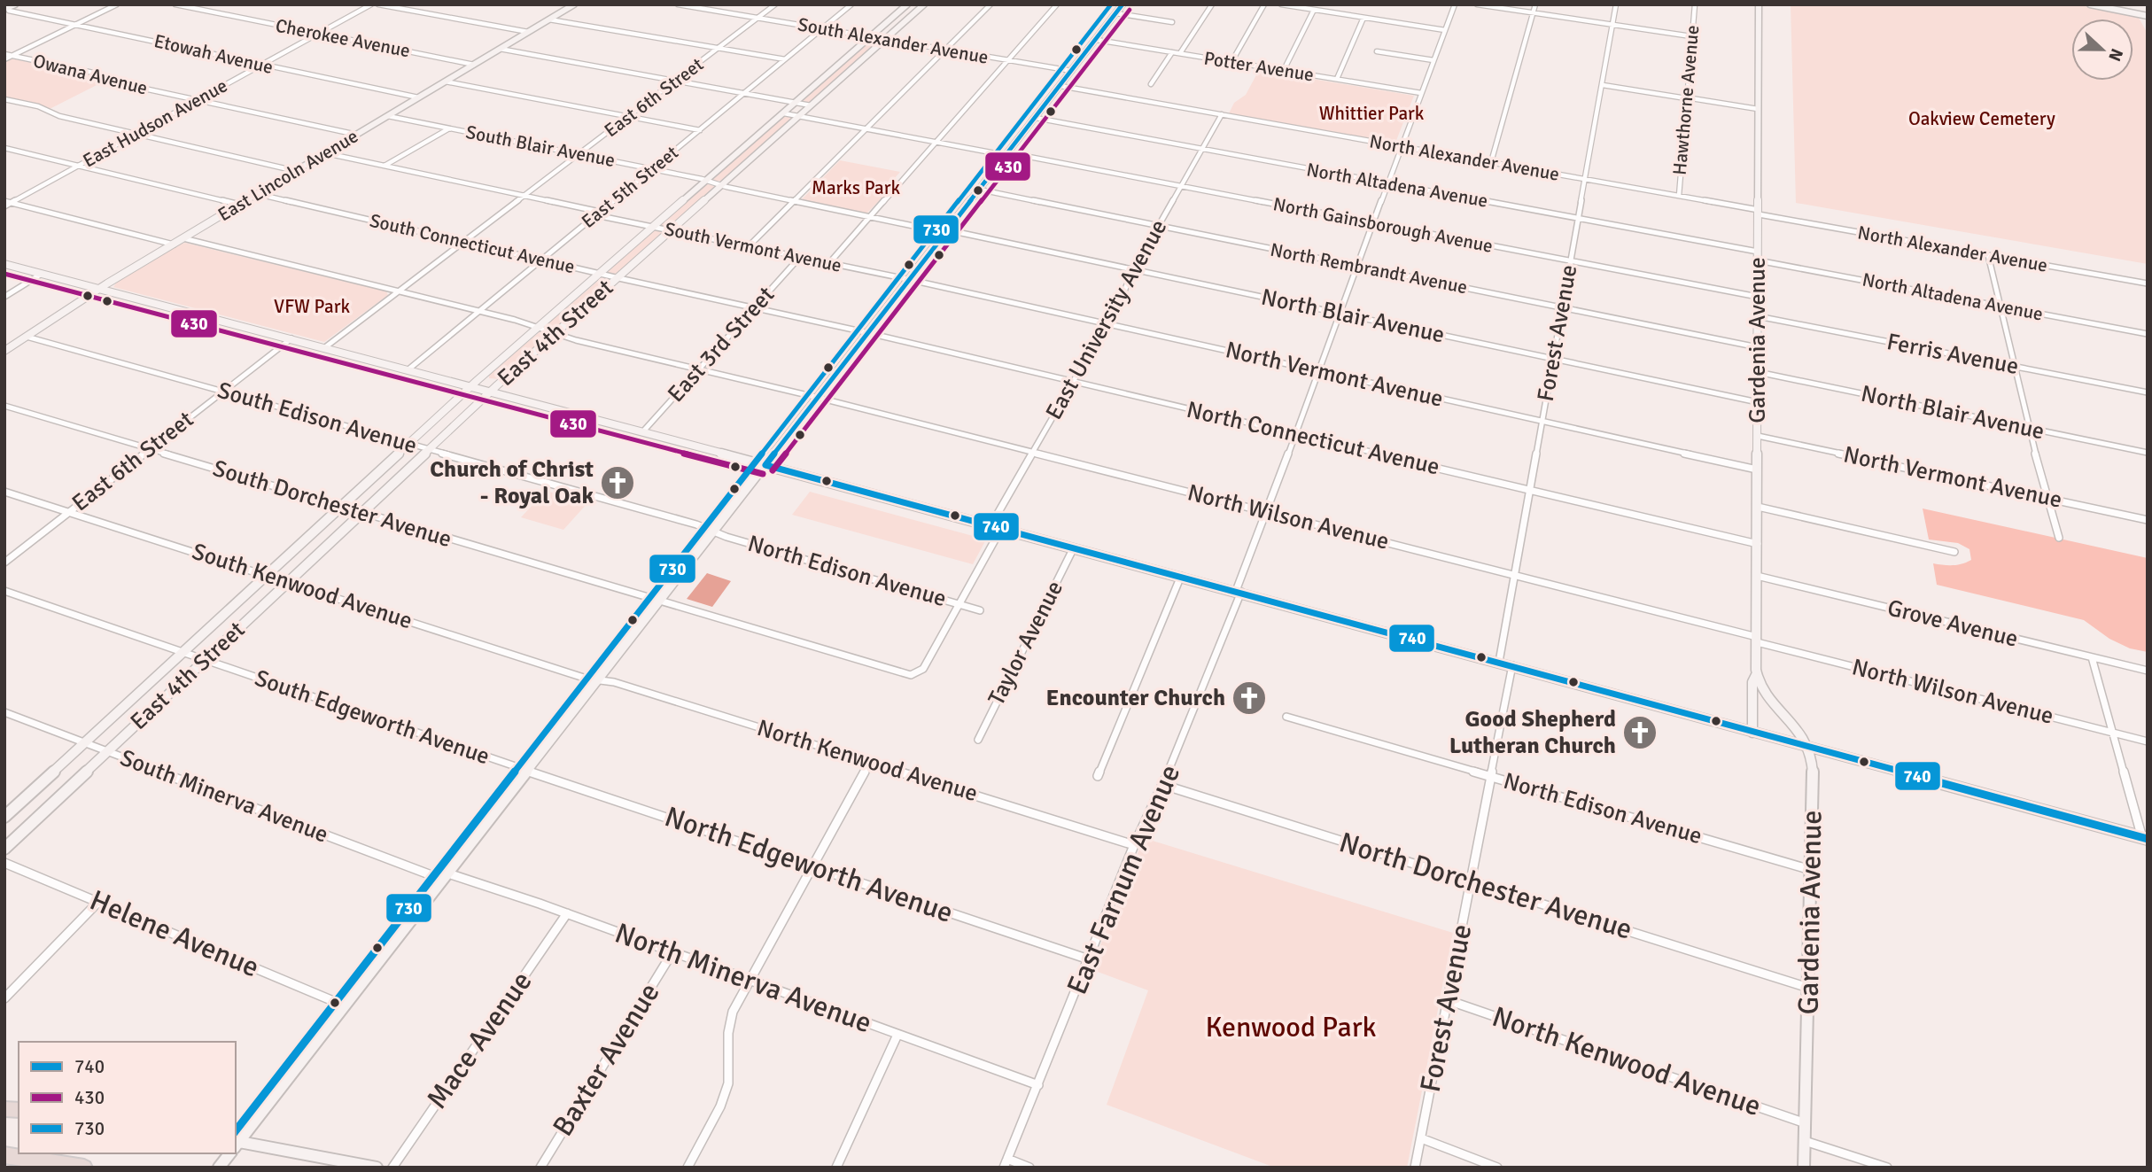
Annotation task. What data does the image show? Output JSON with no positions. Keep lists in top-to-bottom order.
{
  "streets": {
    "street": [
      "Cherokee Avenue",
      "South Alexander Avenue",
      "Etowah Avenue",
      "Potter Avenue",
      "Owana Avenue",
      "East 6th Street",
      "Hawthorne Avenue",
      "East Hudson Avenue",
      "South Blair Avenue",
      "North Alexander Avenue",
      "East Lincoln Avenue",
      "North Altadena Avenue",
      "East 5th Street",
      "North Gainsborough Avenue",
      "South Connecticut Avenue",
      "South Vermont Avenue",
      "North Rembrandt Avenue",
      "North Blair Avenue",
      "East University Avenue",
      "East 4th Street",
      "Forest Avenue",
      "Gardenia Avenue",
      "East 3rd Street",
      "Ferris Avenue",
      "North Vermont Avenue",
      "South Edison Avenue",
      "North Connecticut Avenue",
      "South Dorchester Avenue",
      "North Wilson Avenue",
      "North Edison Avenue",
      "South Kenwood Avenue",
      "Grove Avenue",
      "Taylor Avenue",
      "South Edgeworth Avenue",
      "North Kenwood Avenue",
      "South Minerva Avenue",
      "North Edgeworth Avenue",
      "East Farnum Avenue",
      "North Dorchester Avenue",
      "Helene Avenue",
      "North Minerva Avenue",
      "Mace Avenue",
      "Baxter Avenue"
    ]
  },
  "crossings": [
    ["Cherokee Avenue", "East Hudson Avenue"],
    ["Cherokee Avenue", "East Lincoln Avenue"],
    ["South Alexander Avenue", "East 6th Street"],
    ["South Alexander Avenue", "East 5th Street"],
    ["South Alexander Avenue", "East 4th Street"],
    ["Etowah Avenue", "East Hudson Avenue"],
    ["Etowah Avenue", "East Lincoln Avenue"],
    ["Potter Avenue", "East Farnum Avenue"],
    ["Owana Avenue", "East Hudson Avenue"],
    ["Owana Avenue", "East Lincoln Avenue"],
    ["East 6th Street", "South Blair Avenue"],
    ["East 6th Street", "South Connecticut Avenue"],
    ["East 6th Street", "South Vermont Avenue"],
    ["East 6th Street", "South Edison Avenue"],
    ["East 6th Street", "South Dorchester Avenue"],
    ["East 6th Street", "North Wilson Avenue"],
    ["East 6th Street", "South Kenwood Avenue"],
    ["Hawthorne Avenue", "North Alexander Avenue"],
    ["South Blair Avenue", "East Lincoln Avenue"],
    ["South Blair Avenue", "East 5th Street"],
    ["South Blair Avenue", "North Blair Avenue"],
    ["South Blair Avenue", "East 4th Street"],
    ["North Alexander Avenue", "East University Avenue"],
    ["North Alexander Avenue", "Forest Avenue"],
    ["North Alexander Avenue", "Gardenia Avenue"],
    ["North Alexander Avenue", "East Farnum Avenue"],
    ["East Lincoln Avenue", "South Connecticut Avenue"],
    ["East Lincoln Avenue", "South Vermont Avenue"],
    ["East Lincoln Avenue", "South Edison Avenue"],
    ["East Lincoln Avenue", "North Wilson Avenue"],
    ["North Altadena Avenue", "East University Avenue"],
    ["North Altadena Avenue", "Forest Avenue"],
    ["North Altadena Avenue", "Gardenia Avenue"],
    ["North Altadena Avenue", "East Farnum Avenue"],
    ["East 5th Street", "South Connecticut Avenue"],
    ["East 5th Street", "South Vermont Avenue"],
    ["East 5th Street", "North Wilson Avenue"],
    ["North Gainsborough Avenue", "East University Avenue"],
    ["North Gainsborough Avenue", "East 4th Street"],
    ["North Gainsborough Avenue", "Forest Avenue"],
    ["North Gainsborough Avenue", "Gardenia Avenue"],
    ["North Gainsborough Avenue", "East Farnum Avenue"],
    ["South Connecticut Avenue", "East 4th Street"],
    ["South Connecticut Avenue", "East 3rd Street"],
    ["South Connecticut Avenue", "North Connecticut Avenue"],
    ["South Vermont Avenue", "East 4th Street"],
    ["South Vermont Avenue", "East 3rd Street"],
    ["South Vermont Avenue", "North Vermont Avenue"],
    ["North Rembrandt Avenue", "East University Avenue"],
    ["North Rembrandt Avenue", "Forest Avenue"],
    ["North Rembrandt Avenue", "Gardenia Avenue"],
    ["North Rembrandt Avenue", "East Farnum Avenue"],
    ["North Blair Avenue", "East University Avenue"],
    ["North Blair Avenue", "Forest Avenue"],
    ["North Blair Avenue", "Gardenia Avenue"],
    ["North Blair Avenue", "East Farnum Avenue"],
    ["East University Avenue", "North Vermont Avenue"],
    ["East University Avenue", "North Connecticut Avenue"],
    ["East University Avenue", "North Wilson Avenue"],
    ["East 4th Street", "South Edison Avenue"],
    ["East 4th Street", "South Dorchester Avenue"],
    ["East 4th Street", "North Wilson Avenue"],
    ["East 4th Street", "South Kenwood Avenue"],
    ["East 4th Street", "South Edgeworth Avenue"],
    ["East 4th Street", "South Minerva Avenue"],
    ["Forest Avenue", "North Vermont Avenue"],
    ["Forest Avenue", "North Connecticut Avenue"],
    ["Forest Avenue", "North Wilson Avenue"],
    ["Forest Avenue", "North Edison Avenue"],
    ["Forest Avenue", "North Kenwood Avenue"],
    ["Forest Avenue", "North Dorchester Avenue"],
    ["Gardenia Avenue", "Ferris Avenue"],
    ["Gardenia Avenue", "North Vermont Avenue"],
    ["Gardenia Avenue", "North Connecticut Avenue"],
    ["Gardenia Avenue", "North Wilson Avenue"],
    ["Gardenia Avenue", "North Edison Avenue"],
    ["Gardenia Avenue", "Grove Avenue"],
    ["Gardenia Avenue", "North Kenwood Avenue"],
    ["Gardenia Avenue", "North Dorchester Avenue"],
    ["East 3rd Street", "North Wilson Avenue"],
    ["North Vermont Avenue", "East Farnum Avenue"],
    ["South Edison Avenue", "North Edison Avenue"],
    ["North Connecticut Avenue", "East Farnum Avenue"],
    ["North Wilson Avenue", "East Farnum Avenue"],
    ["South Kenwood Avenue", "North Kenwood Avenue"],
    ["South Edgeworth Avenue", "North Edgeworth Avenue"],
    ["North Kenwood Avenue", "East Farnum Avenue"],
    ["South Minerva Avenue", "North Minerva Avenue"],
    ["North Edgeworth Avenue", "East Farnum Avenue"],
    ["East Farnum Avenue", "North Dorchester Avenue"],
    ["East Farnum Avenue", "North Minerva Avenue"],
    ["North Minerva Avenue", "Mace Avenue"],
    ["North Minerva Avenue", "Baxter Avenue"]
  ],
  "parks": [
    "Whittier Park",
    "Oakview Cemetery",
    "Marks Park",
    "VFW Park",
    "Kenwood Park"
  ],
  "places": {
    "church": ["Church of Christ - Royal Oak", "Encounter Church", "Good Shepherd Lutheran Church"]
  },
  "lines": ["transit line 740", "transit line 730", "transit line 430"],
  "legend": ["740", "430", "730"],
  "north": "right"
}
